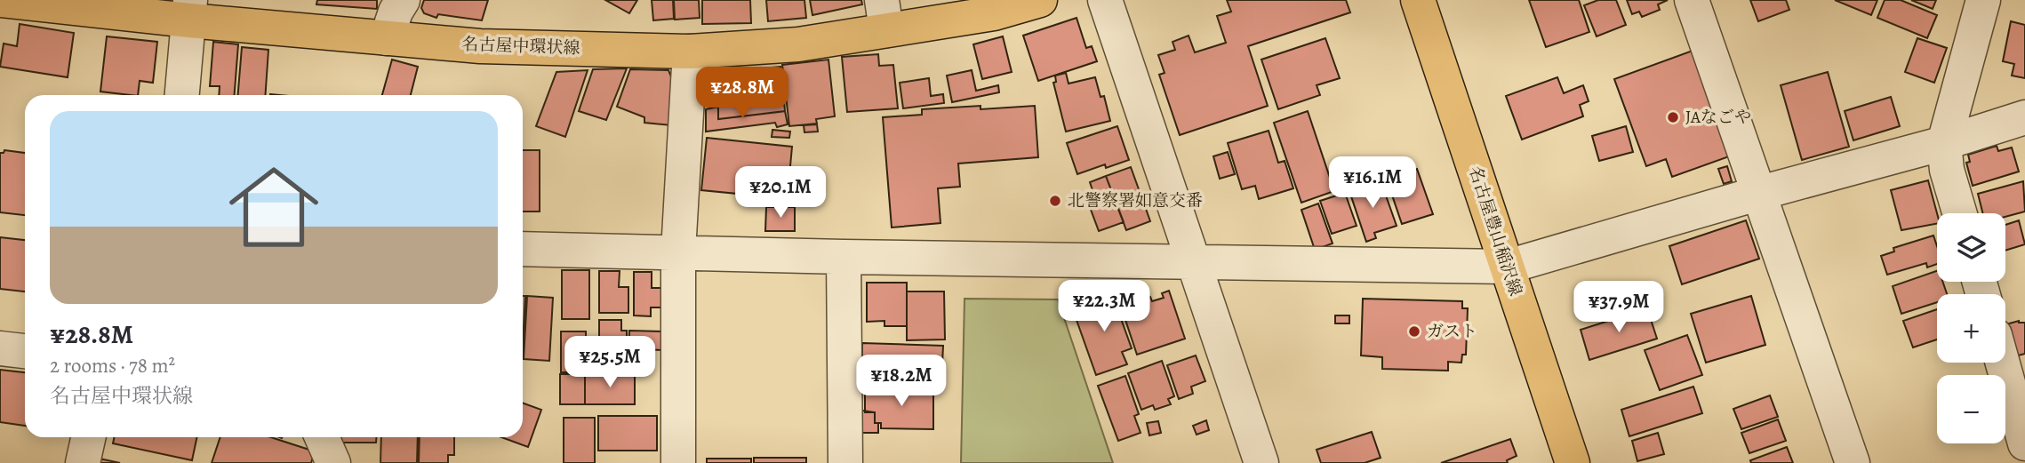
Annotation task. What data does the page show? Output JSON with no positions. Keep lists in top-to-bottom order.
{
  "streets": {
    "main road": ["名古屋中環状線", "名古屋豊山稲沢線"]
  },
  "places": ["JAなごや", "北警察署如意交番", "ガスト"],
  "page": {
    "price": [
      "¥28.8M",
      "¥16.1M",
      "¥20.1M",
      "¥22.3M",
      "¥37.9M",
      "¥25.5M",
      "¥18.2M"
    ],
    "list": [
      {
        "name": "¥28.8M",
        "note": "2 rooms · 78 m² · 名古屋中環状線"
      }
    ],
    "map_buttons": ["+", "−"]
  }
}
